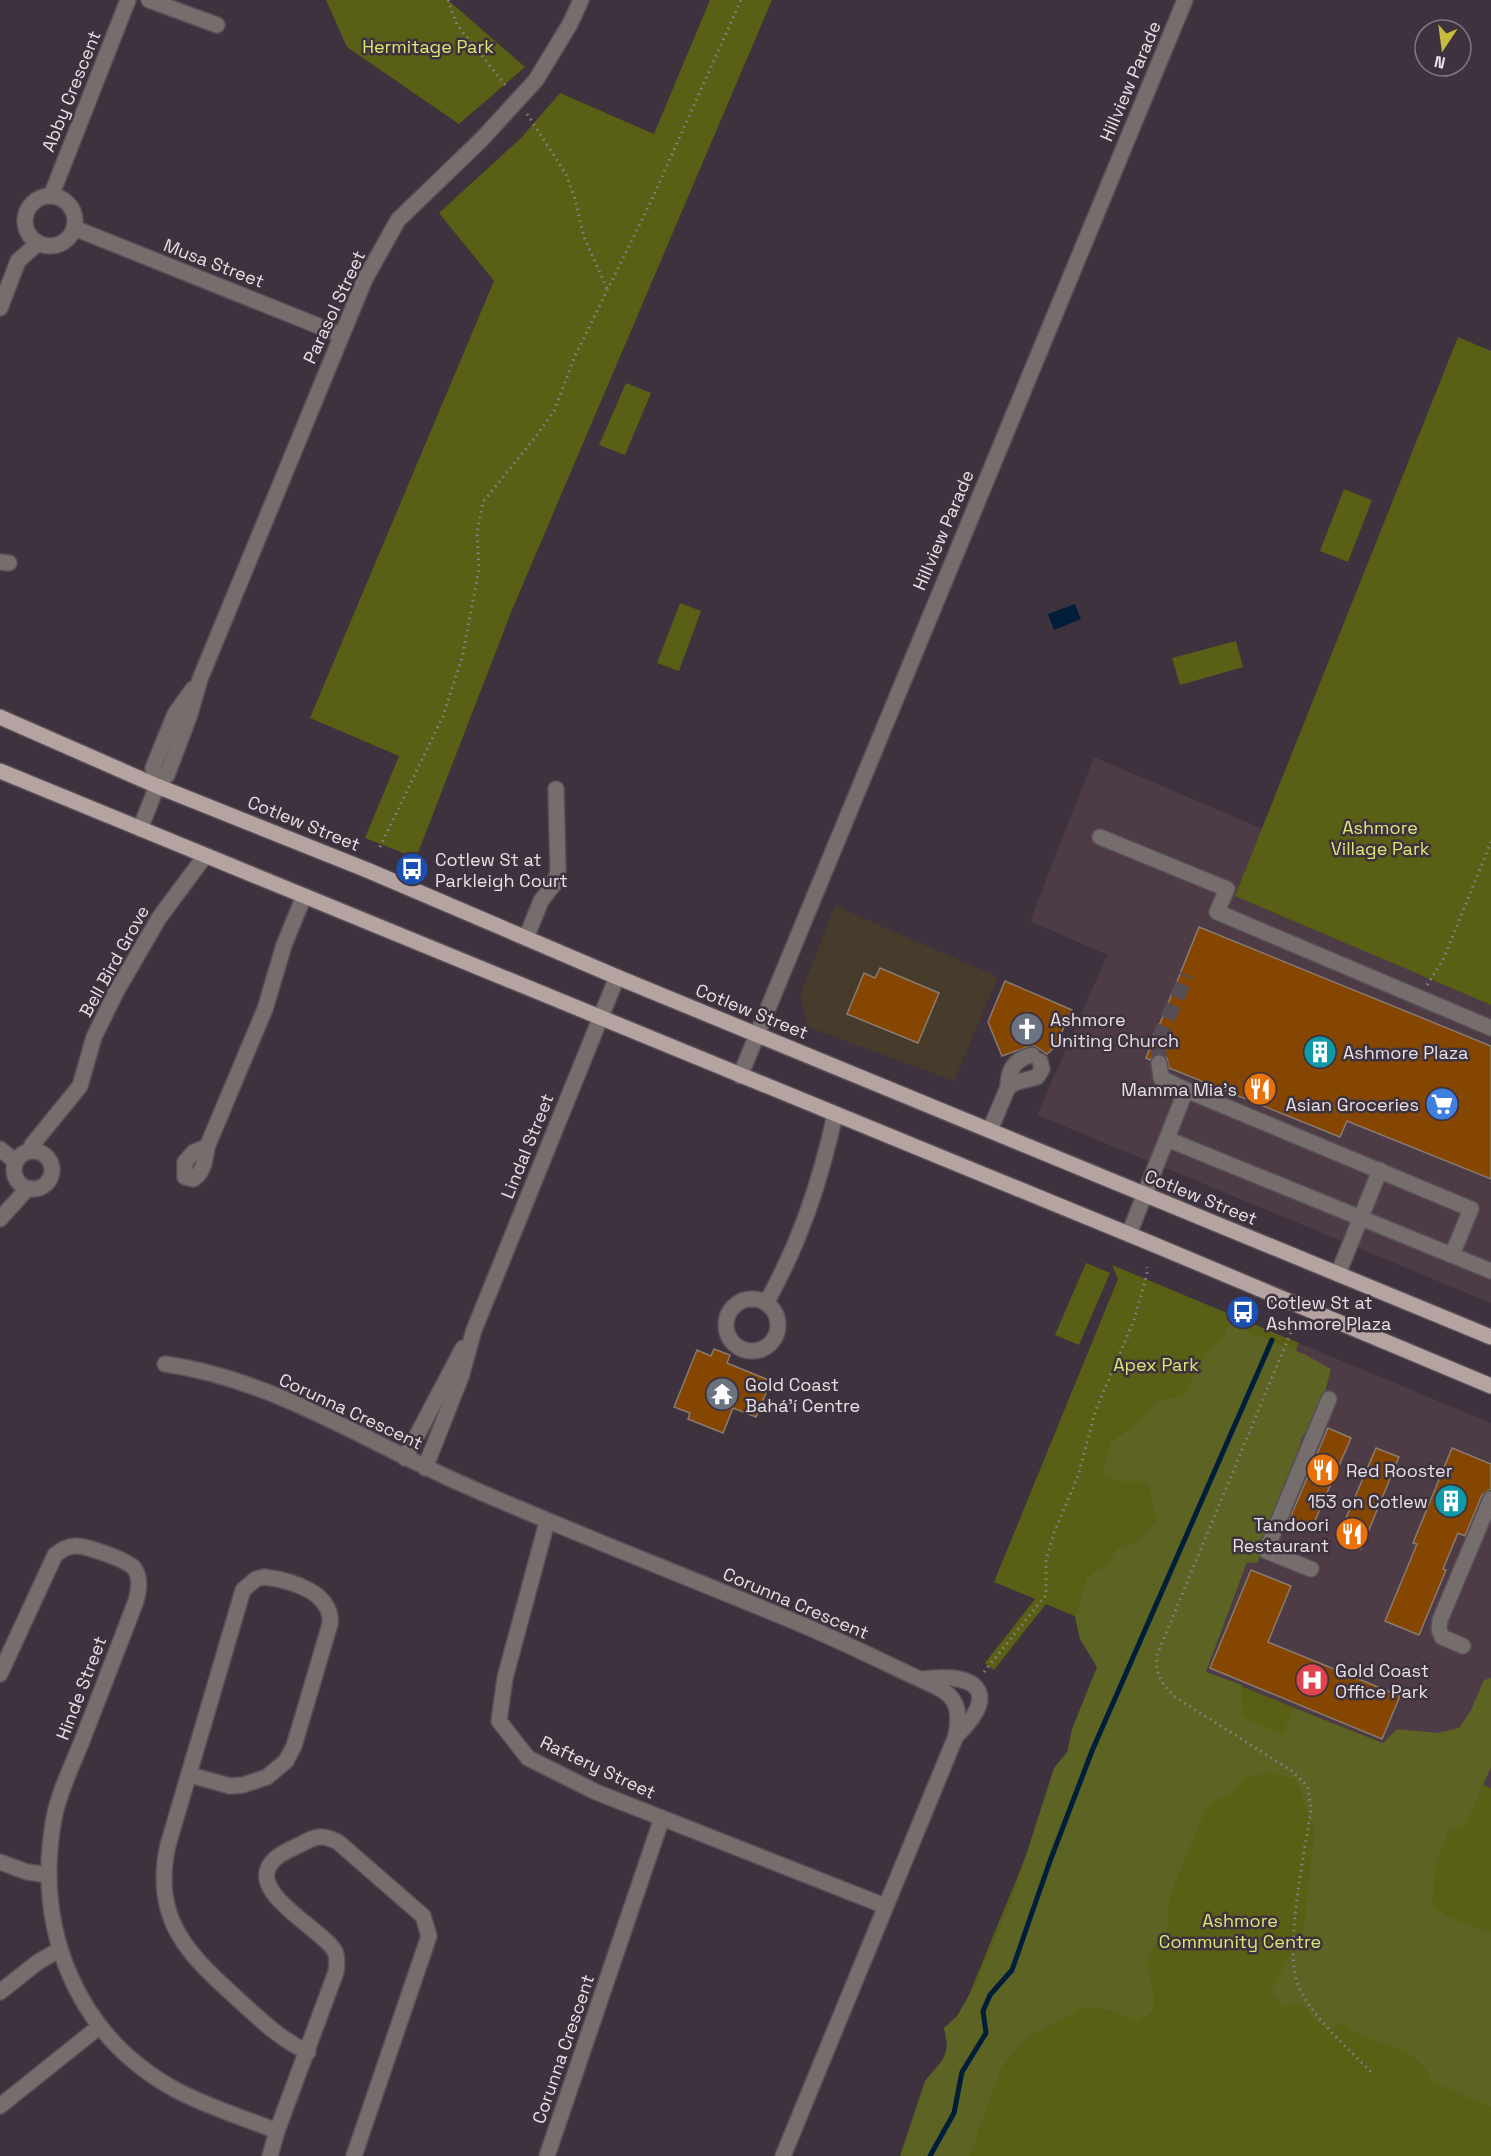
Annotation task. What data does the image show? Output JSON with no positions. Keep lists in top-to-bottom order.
{
  "streets": {
    "main road": ["Cotlew Street"],
    "street": [
      "Hillview Parade",
      "Abby Crescent",
      "Musa Street",
      "Parasol Street",
      "Bell Bird Grove",
      "Lindal Street",
      "Corunna Crescent",
      "Hinde Street",
      "Raftery Street"
    ]
  },
  "crossings": [
    ["Hillview Parade", "Cotlew Street"],
    ["Abby Crescent", "Musa Street"],
    ["Musa Street", "Parasol Street"],
    ["Parasol Street", "Cotlew Street"],
    ["Cotlew Street", "Lindal Street"],
    ["Lindal Street", "Corunna Crescent"],
    ["Corunna Crescent", "Raftery Street"]
  ],
  "parks": [
    "Hermitage Park",
    "Ashmore Village Park",
    "Apex Park",
    "Ashmore Community Centre"
  ],
  "places": {
    "bus stop": ["Cotlew St at Parkleigh Court", "Cotlew St at Ashmore Plaza"],
    "church": ["Ashmore Uniting Church"],
    "building": ["Ashmore Plaza", "153 on Cotlew"],
    "restaurant": ["Mamma Mia's", "Red Rooster", "Tandoori Restaurant"],
    "supermarket": ["Asian Groceries"],
    "temple": ["Gold Coast Bahá'í Centre"],
    "hospital": ["Gold Coast Office Park"]
  },
  "north": "bottom"
}
